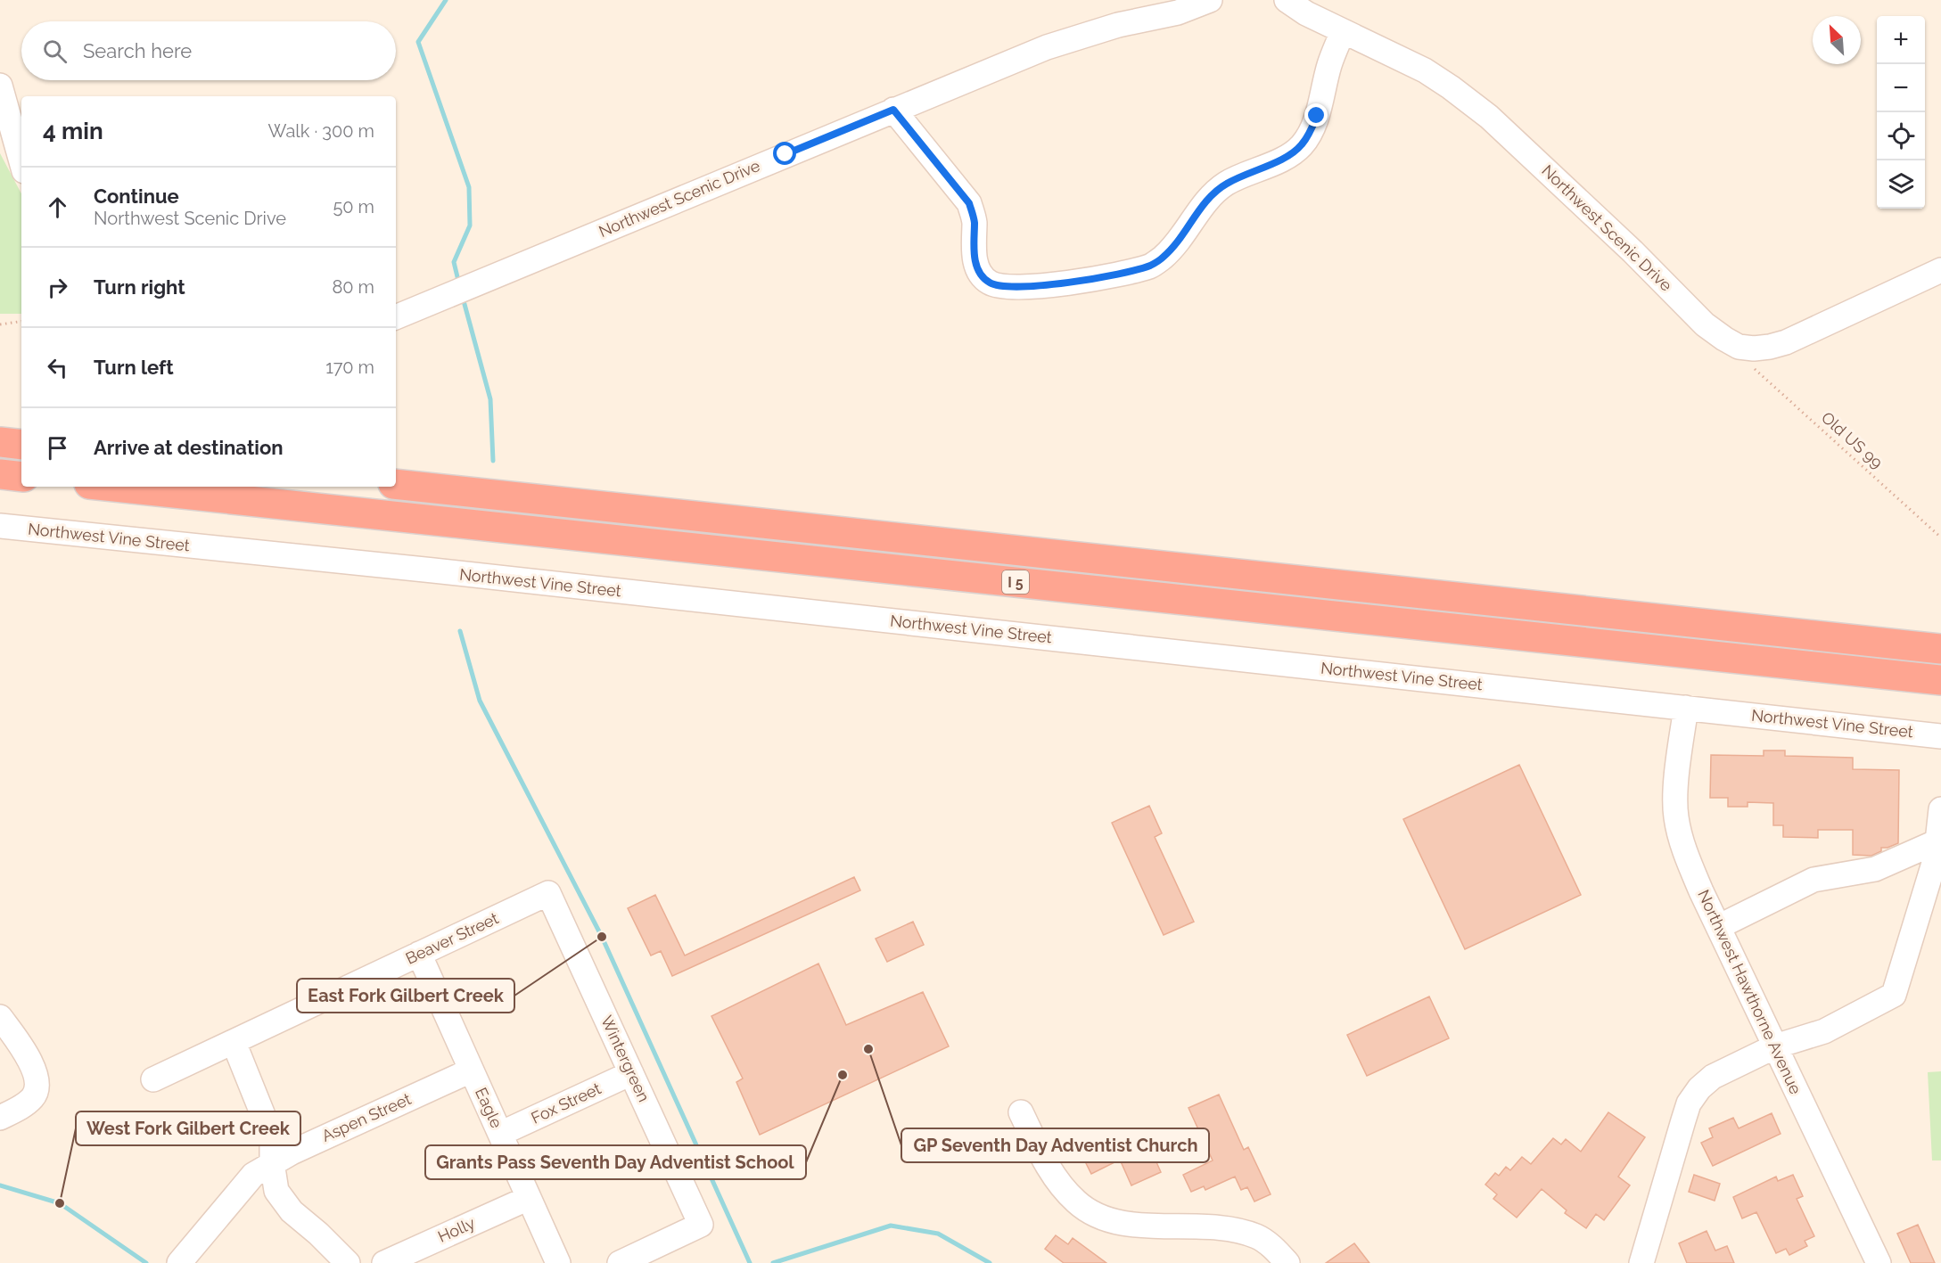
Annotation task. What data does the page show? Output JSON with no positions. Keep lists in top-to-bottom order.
{
  "streets": {
    "highway": ["I 5"],
    "street": [
      "Northwest Scenic Drive",
      "Northwest Vine Street",
      "Beaver Street",
      "Northwest Hawthorne Avenue",
      "Wintergreen",
      "Fox Street",
      "Eagle",
      "Aspen Street",
      "Holly"
    ],
    "path": ["Old US 99"]
  },
  "crossings": [
    ["Northwest Vine Street", "Northwest Hawthorne Avenue"],
    ["Beaver Street", "Wintergreen"],
    ["Beaver Street", "Eagle"],
    ["Wintergreen", "Fox Street"],
    ["Fox Street", "Eagle"],
    ["Eagle", "Aspen Street"],
    ["Eagle", "Holly"]
  ],
  "places": [
    "East Fork Gilbert Creek",
    "GP Seventh Day Adventist Church",
    "Grants Pass Seventh Day Adventist School",
    "West Fork Gilbert Creek"
  ],
  "north": "top left",
  "page": {
    "map_buttons": ["+", "−"],
    "search": "Search here",
    "heading": ["4 min", "Walk · 300 m"],
    "list": [
      ["Continue", "Northwest Scenic Drive", "50 m"],
      ["Turn right", "80 m"],
      ["Turn left", "170 m"],
      "Arrive at destination"
    ]
  }
}
